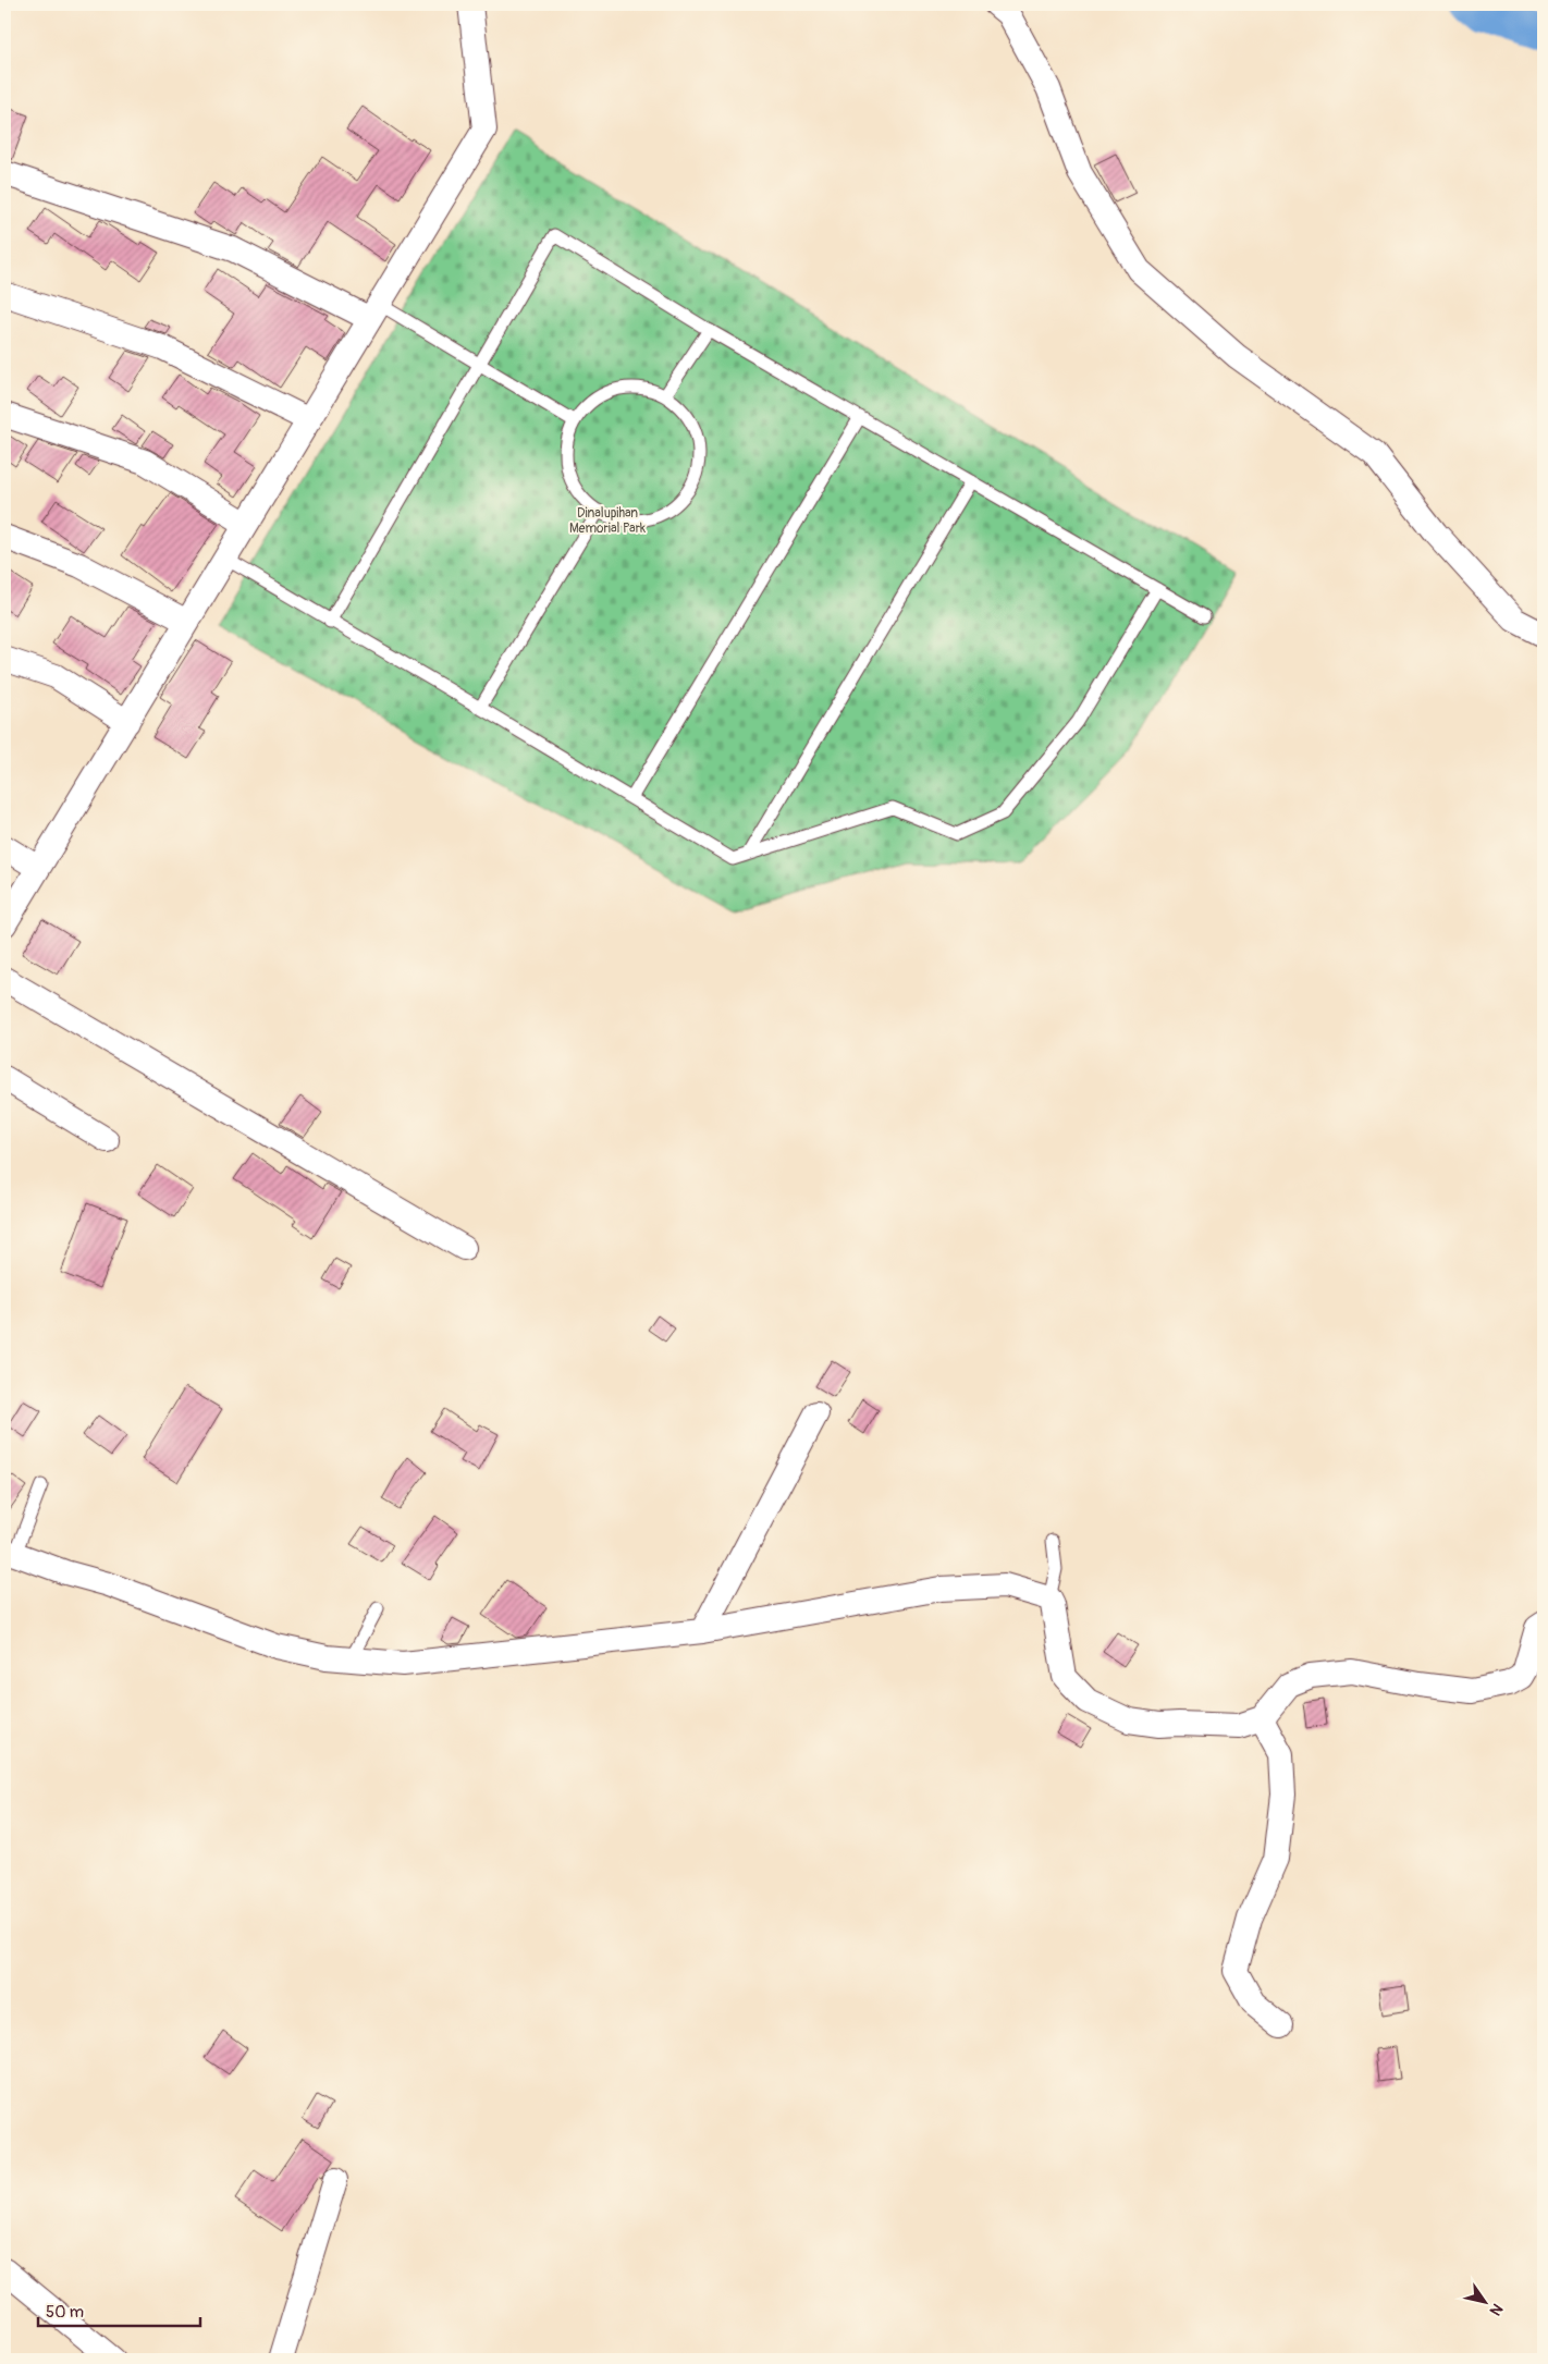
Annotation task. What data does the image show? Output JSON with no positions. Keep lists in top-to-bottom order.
{
  "parks": ["Dinalupihan Memorial Park"],
  "scale_bar": "50 m",
  "north": "bottom right"
}
